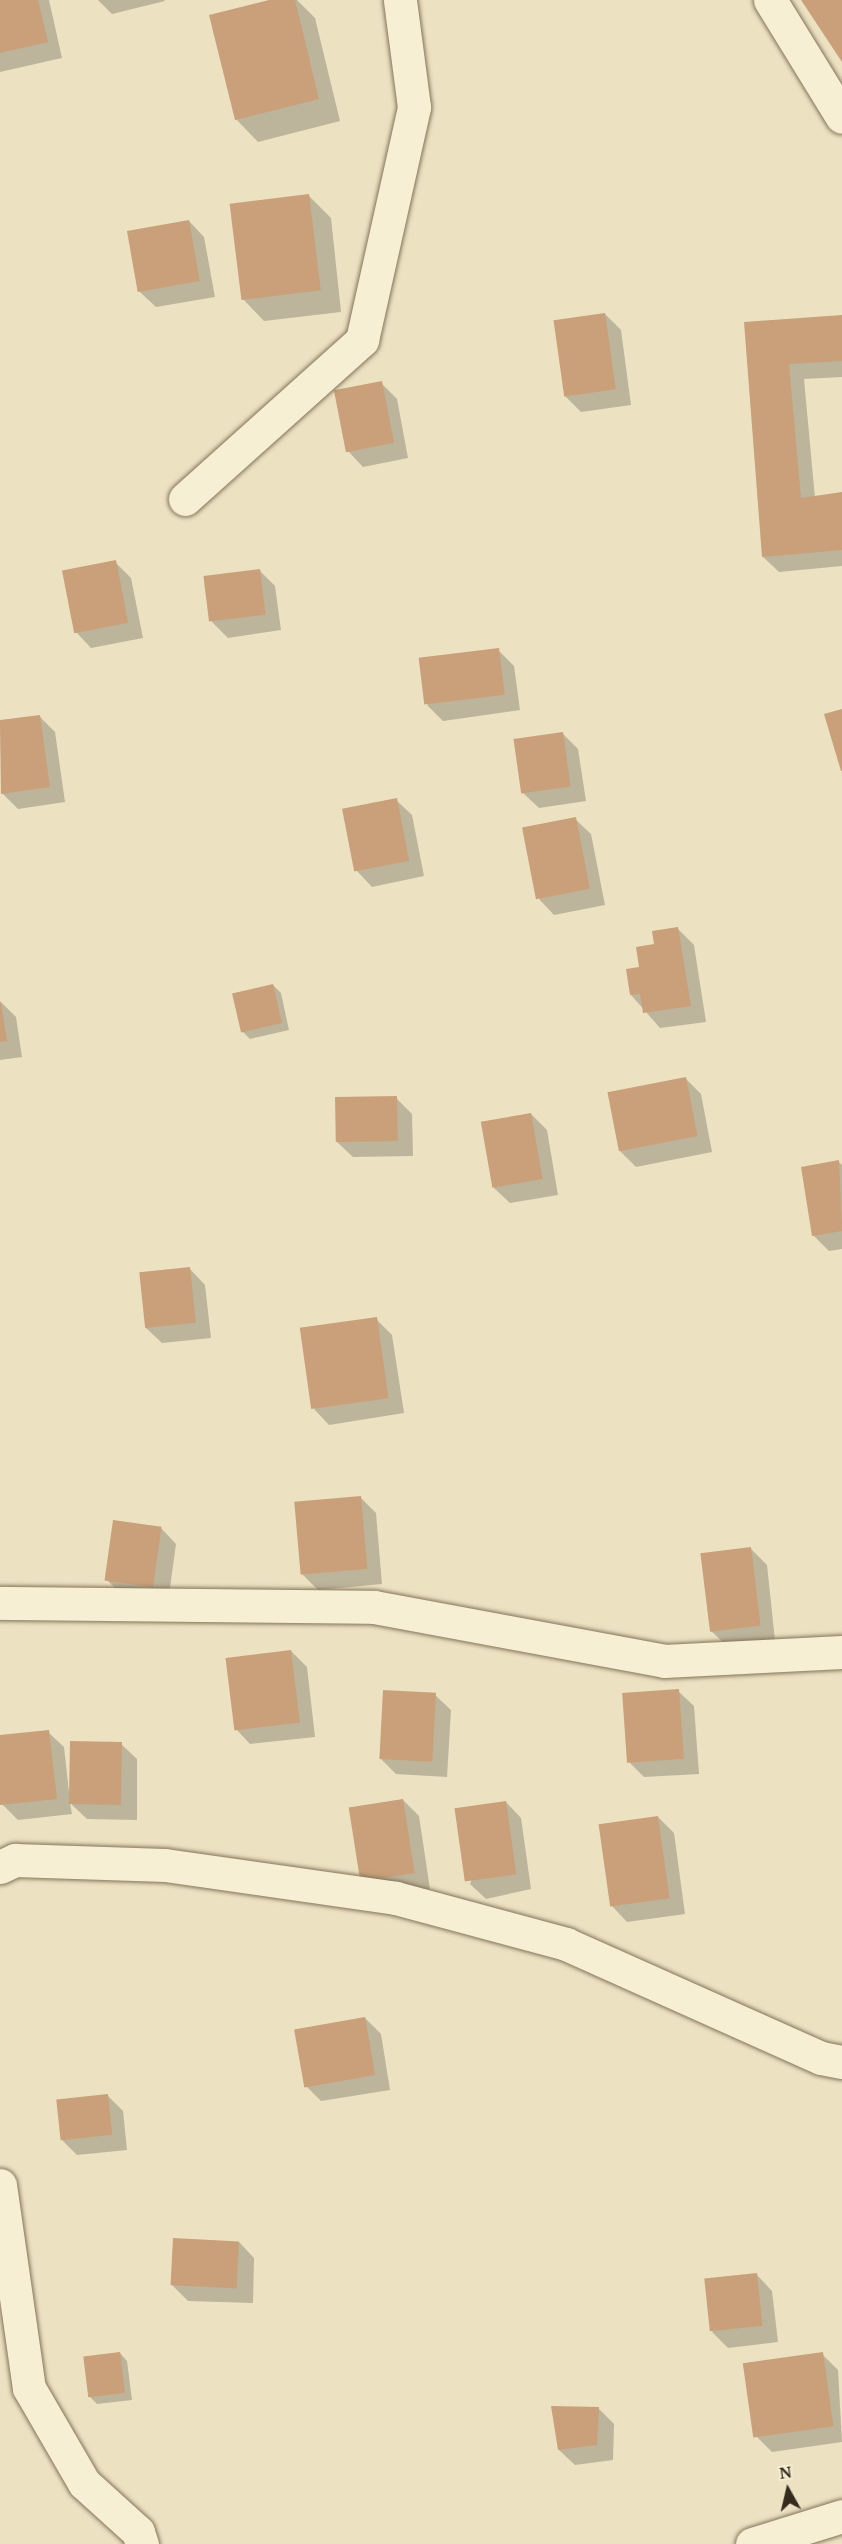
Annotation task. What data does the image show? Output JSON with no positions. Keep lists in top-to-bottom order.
{
  "north": "top"
}
